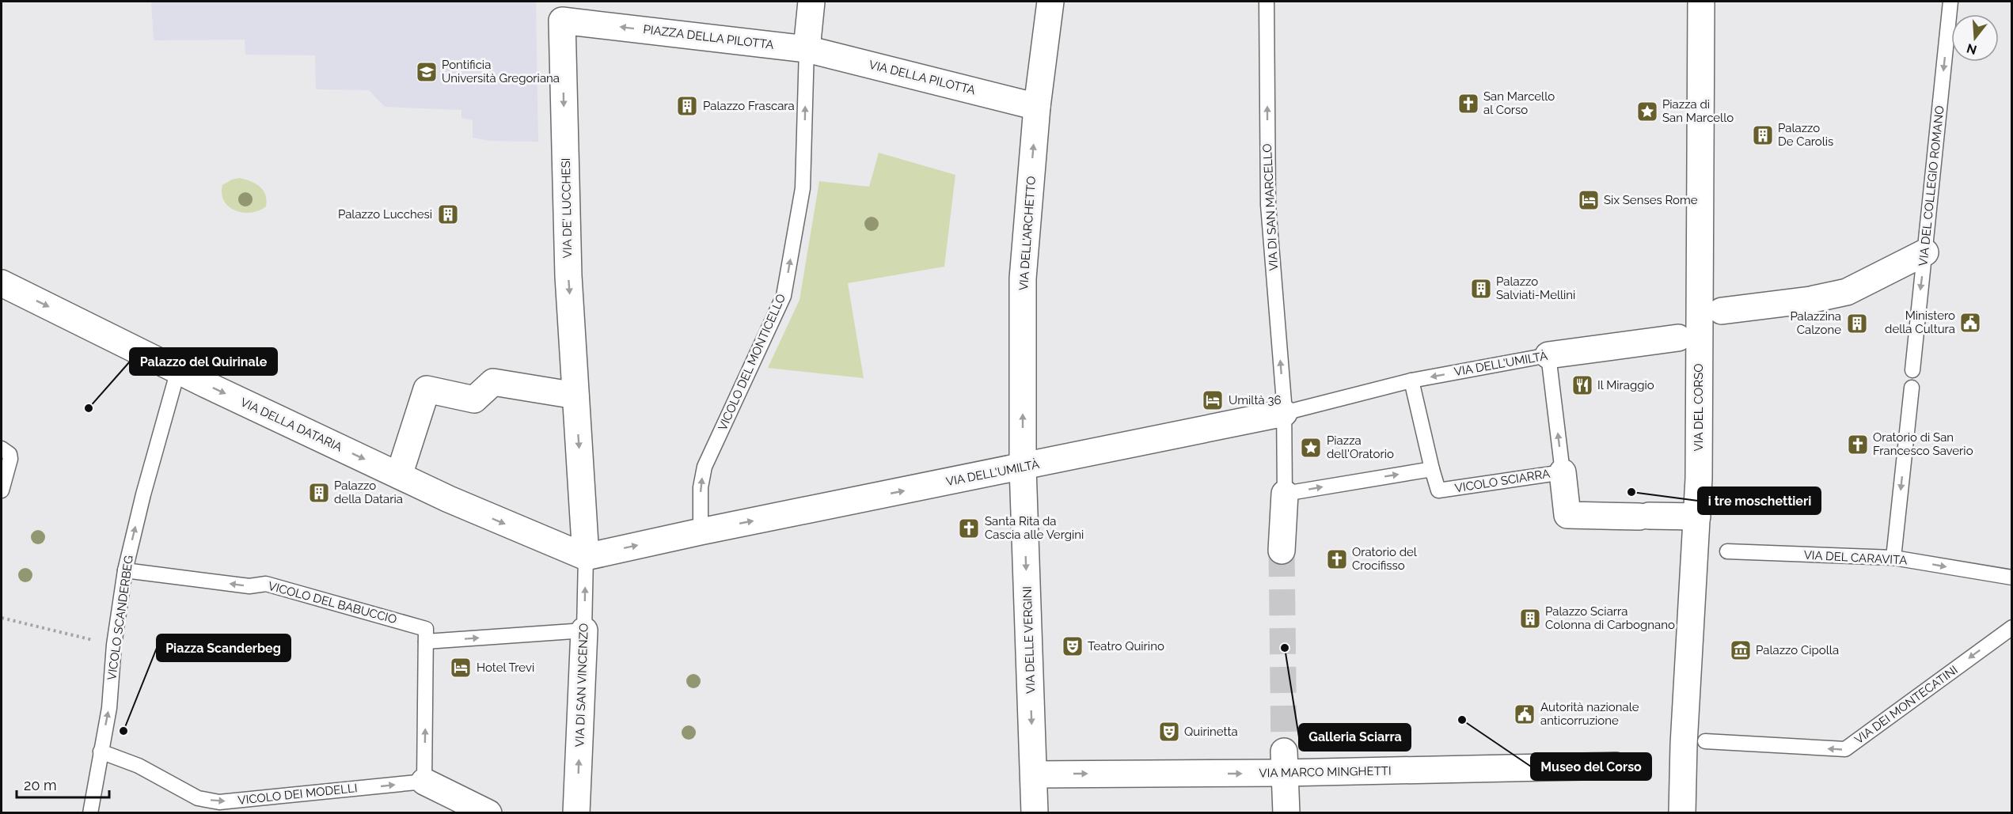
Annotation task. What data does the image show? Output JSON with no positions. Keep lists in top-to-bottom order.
{
  "streets": {
    "street": [
      "PIAZZA DELLA PILOTTA",
      "VIA DELLA PILOTTA",
      "VIA DE' LUCCHESI",
      "VIA DELL'ARCHETTO",
      "VIA DELL'UMILTÀ",
      "VIA DEL CORSO",
      "VIA DELLA DATARIA",
      "VICOLO SCIARRA",
      "VIA DELLE VERGINI",
      "VIA DI SAN VINCENZO",
      "VIA MARCO MINGHETTI"
    ],
    "lane": [
      "VIA DEL COLLEGIO ROMANO",
      "VIA DI SAN MARCELLO",
      "VICOLO DEL MONTICELLO",
      "VIA DEL CARAVITA",
      "VICOLO DEL BABUCCIO",
      "VICOLO SCANDERBEG",
      "VIA DEI MONTECATINI",
      "VICOLO DEI MODELLI"
    ]
  },
  "crossings": [
    ["PIAZZA DELLA PILOTTA", "VIA DELLA PILOTTA"],
    ["PIAZZA DELLA PILOTTA", "VIA DE' LUCCHESI"],
    ["PIAZZA DELLA PILOTTA", "VICOLO DEL MONTICELLO"],
    ["VIA DELLA PILOTTA", "VIA DELL'ARCHETTO"],
    ["VIA DELLA PILOTTA", "VICOLO DEL MONTICELLO"],
    ["VIA DI SAN MARCELLO", "VIA DELL'UMILTÀ"],
    ["VIA DE' LUCCHESI", "VIA DELL'UMILTÀ"],
    ["VIA DE' LUCCHESI", "VIA DELLA DATARIA"],
    ["VIA DE' LUCCHESI", "VIA DI SAN VINCENZO"],
    ["VIA DELL'ARCHETTO", "VIA DELL'UMILTÀ"],
    ["VIA DELL'ARCHETTO", "VIA DELLE VERGINI"],
    ["VICOLO DEL MONTICELLO", "VIA DELL'UMILTÀ"],
    ["VIA DELL'UMILTÀ", "VIA DELLA DATARIA"],
    ["VIA DELL'UMILTÀ", "VICOLO SCIARRA"],
    ["VIA DELL'UMILTÀ", "VIA DELLE VERGINI"],
    ["VIA DELL'UMILTÀ", "VIA DI SAN VINCENZO"],
    ["VIA DEL CORSO", "VICOLO SCIARRA"],
    ["VIA DELLA DATARIA", "VICOLO SCANDERBEG"],
    ["VIA DELLA DATARIA", "VIA DI SAN VINCENZO"],
    ["VICOLO DEL BABUCCIO", "VICOLO SCANDERBEG"],
    ["VICOLO DEL BABUCCIO", "VIA DI SAN VINCENZO"],
    ["VICOLO SCANDERBEG", "VICOLO DEI MODELLI"],
    ["VIA DELLE VERGINI", "VIA MARCO MINGHETTI"]
  ],
  "one_way": [
    "PIAZZA DELLA PILOTTA",
    "VIA DEL COLLEGIO ROMANO",
    "VIA DI SAN MARCELLO",
    "VIA DE' LUCCHESI",
    "VIA DELL'ARCHETTO",
    "VICOLO DEL MONTICELLO",
    "VIA DELLA DATARIA",
    "VIA DEL CARAVITA",
    "VICOLO SCANDERBEG",
    "VIA DELLE VERGINI",
    "VIA DEI MONTECATINI",
    "VIA MARCO MINGHETTI",
    "VICOLO DEI MODELLI"
  ],
  "places": {
    "school or university": ["Pontificia Università Gregoriana"],
    "church": [
      "San Marcello al Corso",
      "Oratorio di San Francesco Saverio",
      "Santa Rita da Cascia alle Vergini",
      "Oratorio del Crocifisso"
    ],
    "building": [
      "Palazzo Frascara",
      "Palazzo De Carolis",
      "Palazzo Lucchesi",
      "Palazzo Salviati-Mellini",
      "Palazzina Calzone",
      "Palazzo della Dataria",
      "Palazzo Sciarra Colonna di Carbognano"
    ],
    "place": ["Piazza di San Marcello", "Piazza dell'Oratorio"],
    "hotel": ["Six Senses Rome", "Umiltà 36", "Hotel Trevi"],
    "public building": ["Ministero della Cultura", "Autorità nazionale anticorruzione"],
    "restaurant": ["Il Miraggio"],
    "other": [
      "Palazzo del Quirinale",
      "i tre moschettieri",
      "Galleria Sciarra",
      "Museo del Corso",
      "Piazza Scanderbeg"
    ],
    "theatre": ["Teatro Quirino", "Quirinetta"],
    "museum": ["Palazzo Cipolla"]
  },
  "scale_bar": "20 m",
  "north": "bottom"
}
